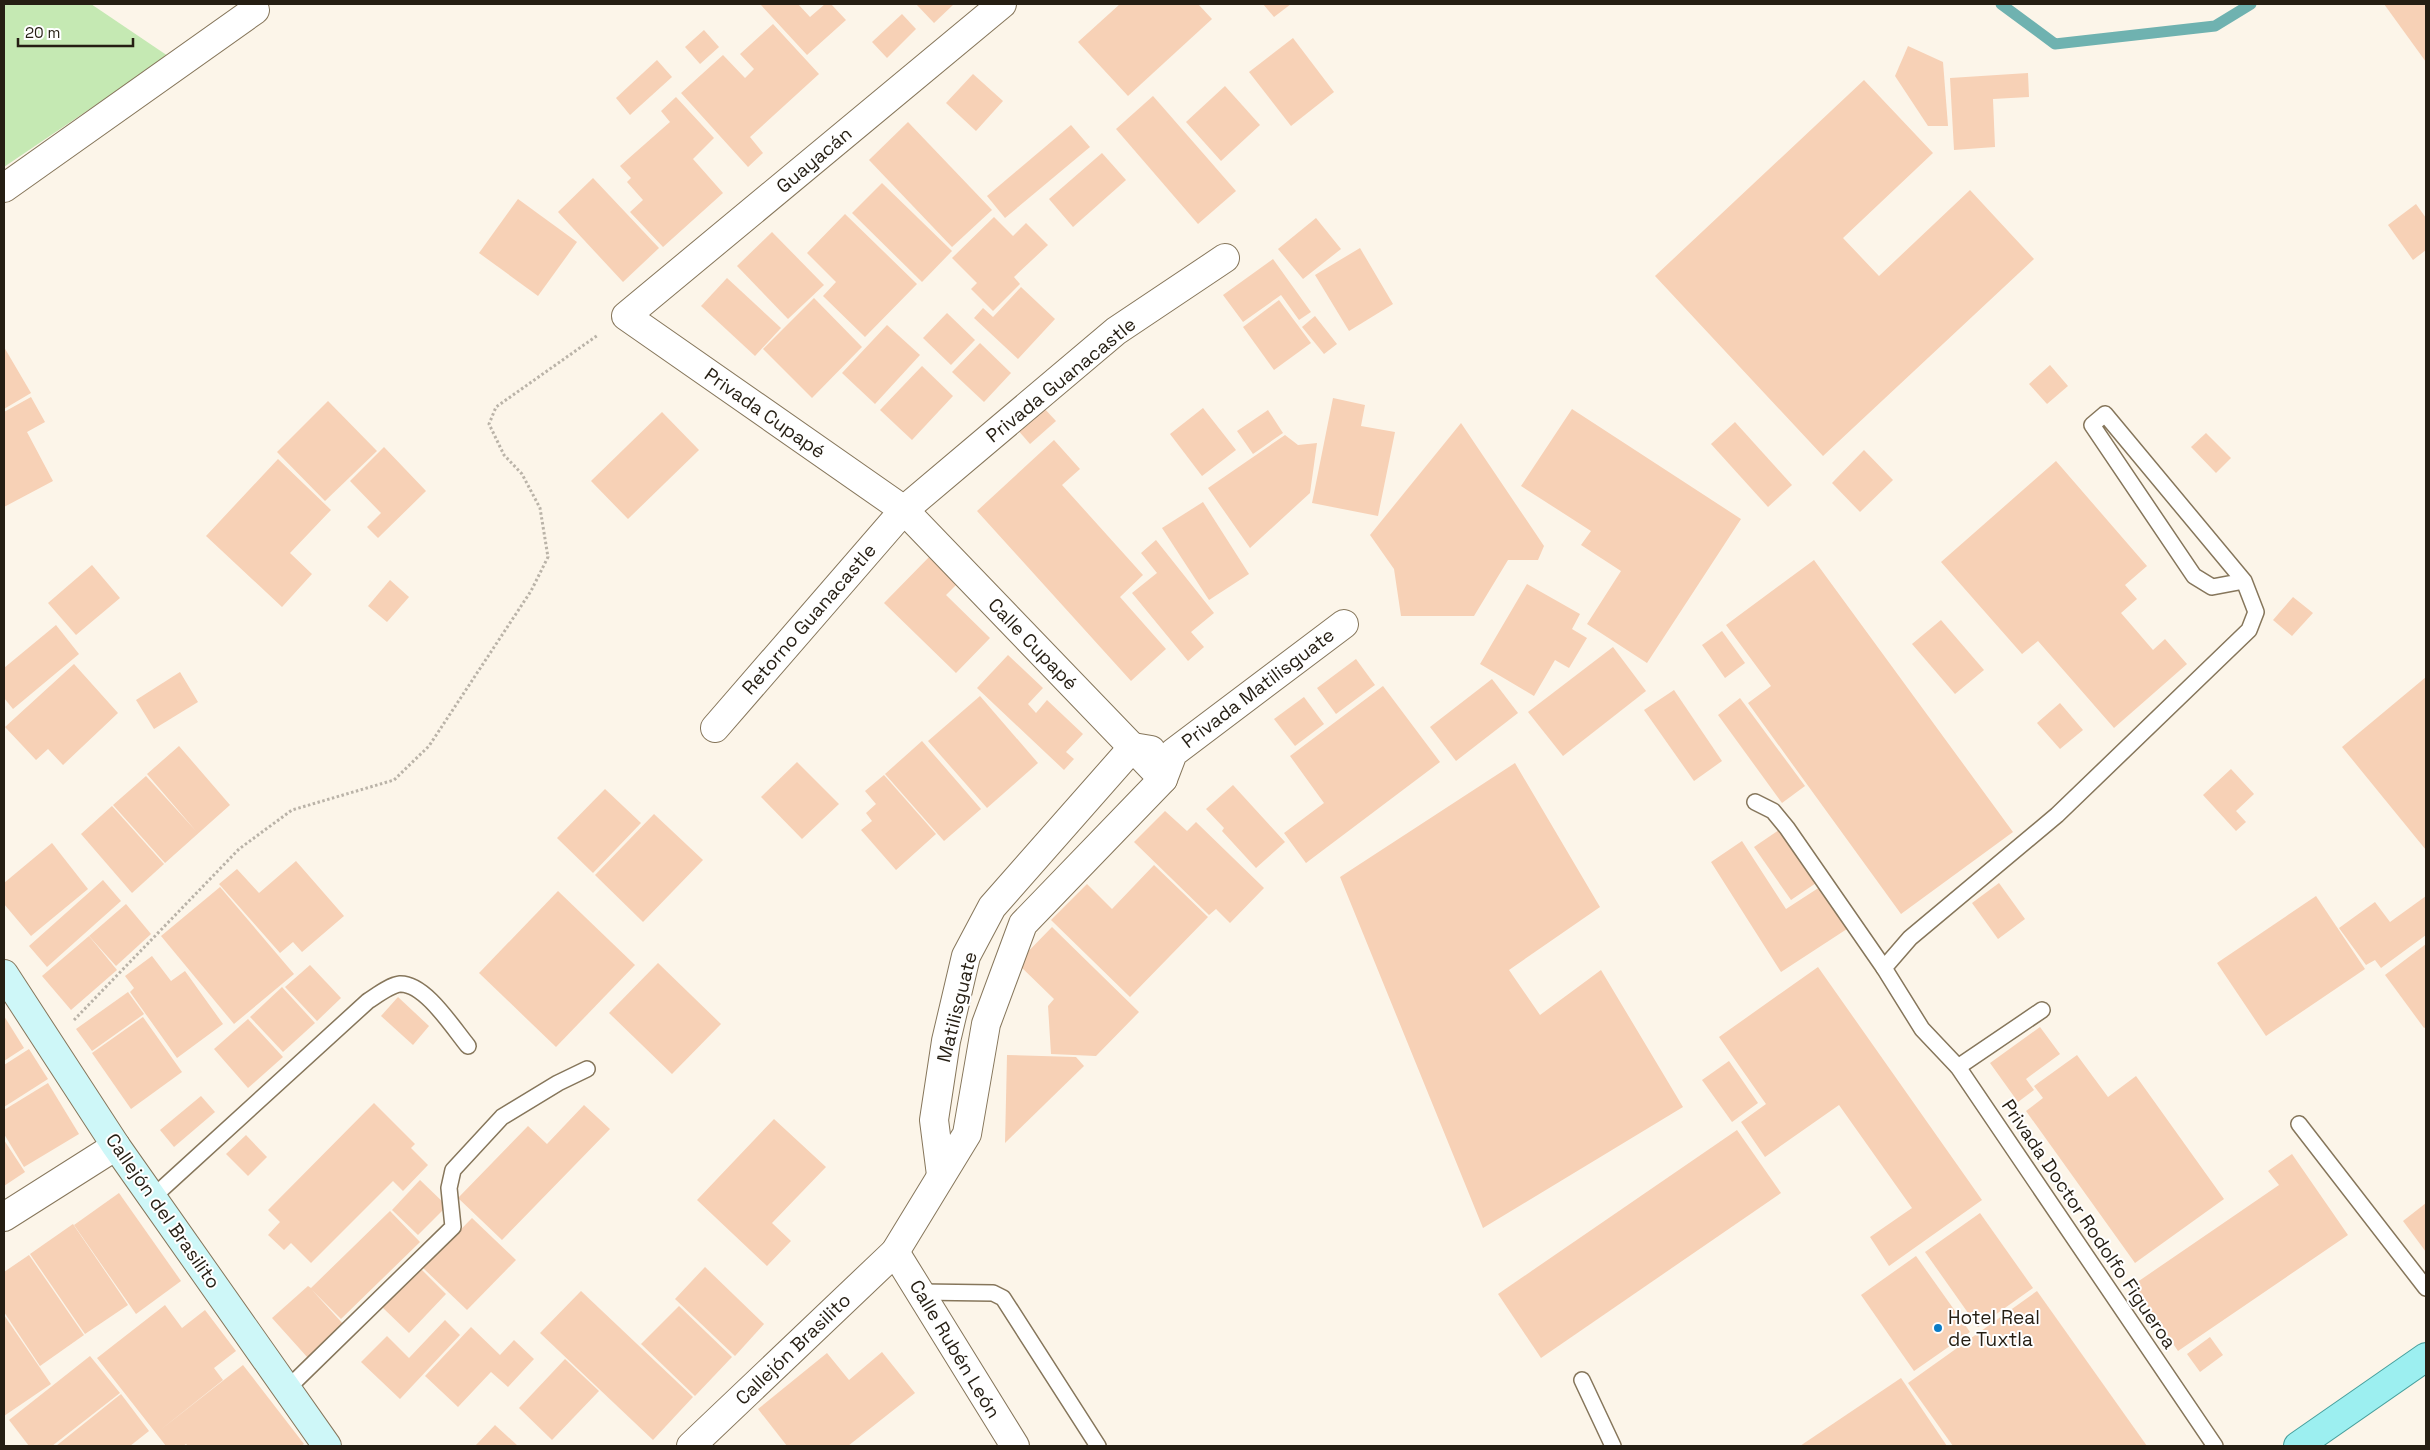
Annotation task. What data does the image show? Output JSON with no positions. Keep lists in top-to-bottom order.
{
  "streets": {
    "street": [
      "Guayacán",
      "Privada Guanacastle",
      "Privada Cupapé",
      "Retorno Guanacastle",
      "Calle Cupapé",
      "Privada Matilisguate",
      "Matilisguate",
      "Callejón del Brasilito",
      "Callejón Brasilito",
      "Calle Rubén León"
    ],
    "lane": ["Privada Doctor Rodolfo Figueroa"]
  },
  "crossings": [
    ["Guayacán", "Privada Cupapé"],
    ["Privada Guanacastle", "Privada Cupapé"],
    ["Privada Guanacastle", "Retorno Guanacastle"],
    ["Privada Guanacastle", "Calle Cupapé"],
    ["Privada Cupapé", "Retorno Guanacastle"],
    ["Privada Cupapé", "Calle Cupapé"],
    ["Retorno Guanacastle", "Calle Cupapé"],
    ["Calle Cupapé", "Privada Matilisguate"],
    ["Calle Cupapé", "Matilisguate"],
    ["Privada Matilisguate", "Matilisguate"],
    ["Matilisguate", "Callejón Brasilito"],
    ["Matilisguate", "Calle Rubén León"],
    ["Callejón Brasilito", "Calle Rubén León"]
  ],
  "places": ["Hotel Real de Tuxtla"],
  "scale_bar": "20 m"
}
